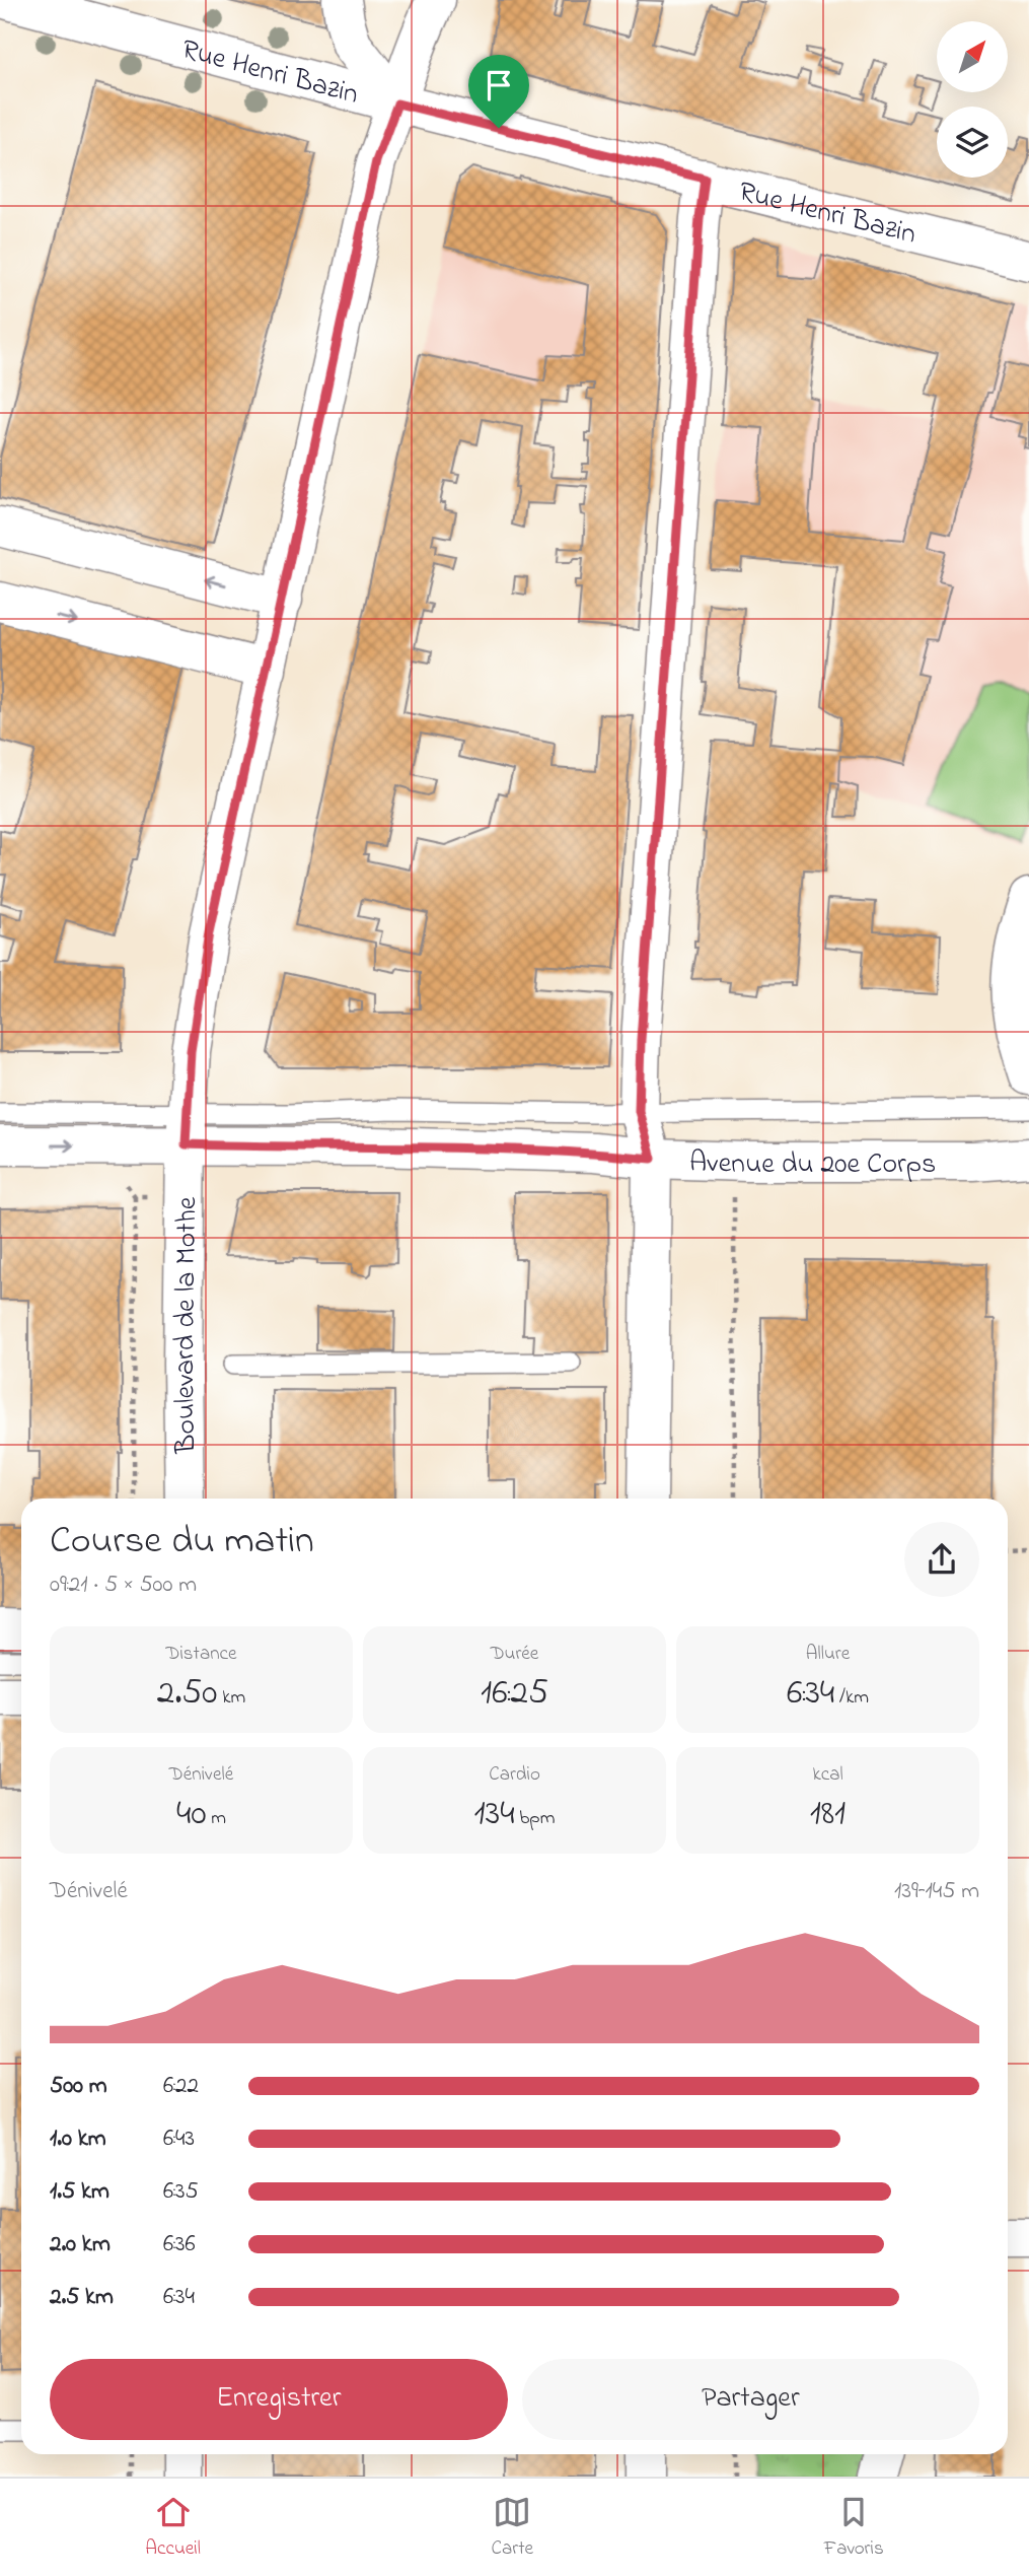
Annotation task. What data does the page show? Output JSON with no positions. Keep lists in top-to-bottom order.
{
  "streets": {
    "street": ["Rue Henri Bazin", "Avenue du 20e Corps", "Boulevard de la Mothe"]
  },
  "crossings": [
    ["Rue Henri Bazin", "Boulevard de la Mothe"],
    ["Avenue du 20e Corps", "Boulevard de la Mothe"]
  ],
  "north": "top right",
  "page": {
    "heading": ["Course du matin", "09:21 · 5 × 500 m"],
    "stats": [
      ["Distance", "2.50 km"],
      ["Durée", "16:25"],
      ["Allure", "6:34 /km"],
      ["Dénivelé", "40 m"],
      ["Cardio", "134 bpm"],
      ["kcal", "181"]
    ],
    "chart": ["Dénivelé", "139–145 m"],
    "list": [
      {
        "name": "500 m",
        "note": "6:22"
      },
      {
        "name": "1.0 km",
        "note": "6:43"
      },
      {
        "name": "1.5 km",
        "note": "6:35"
      },
      {
        "name": "2.0 km",
        "note": "6:36"
      },
      {
        "name": "2.5 km",
        "note": "6:34"
      }
    ],
    "buttons": ["Enregistrer", "Partager"],
    "tabs": ["Accueil", "Carte", "Favoris"]
  }
}
